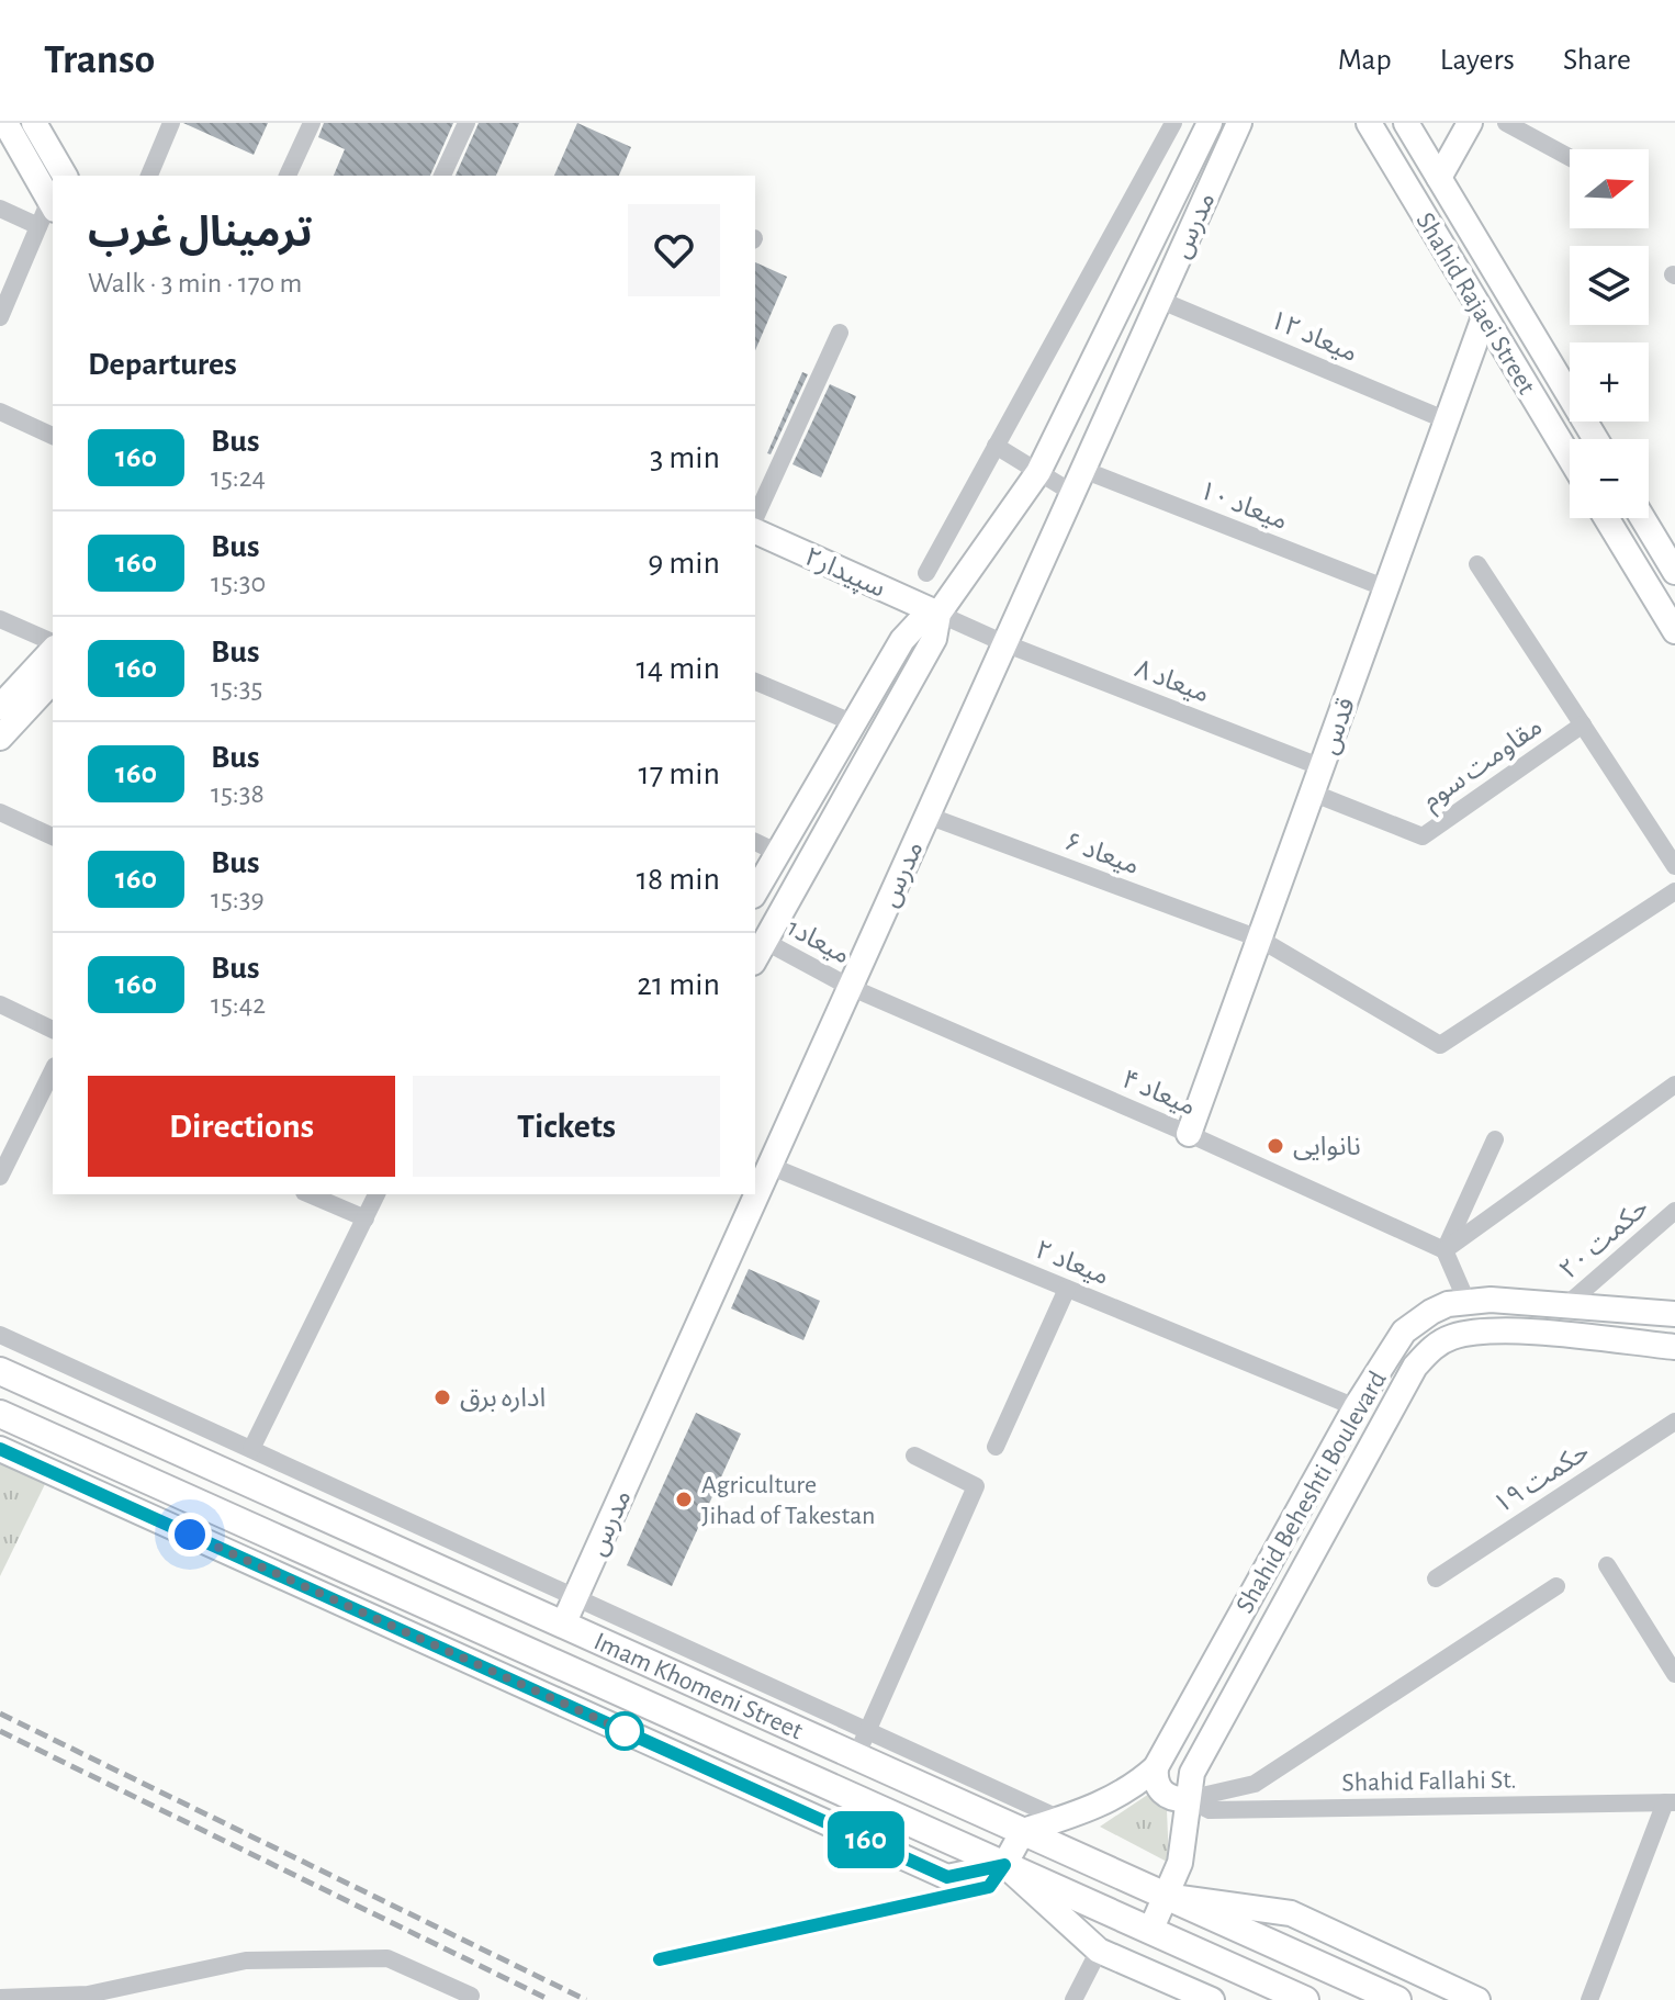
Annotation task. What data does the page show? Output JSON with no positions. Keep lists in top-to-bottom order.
{
  "streets": {
    "main road": ["Imam Khomeni Street"],
    "street": [
      "مدرس",
      "Shahid Rajaei Street",
      "میعاد ۱۲",
      "میعاد ۱۰",
      "سپیدار۲",
      "میعاد ۸",
      "قدس",
      "مقاومت سوم",
      "میعاد ۶",
      "میعاد1",
      "میعاد ۴",
      "حکمت ۲۰",
      "میعاد ۲",
      "حکمت ۱۹",
      "Shahid Beheshti Boulevard",
      "Shahid Fallahi St."
    ]
  },
  "crossings": [
    ["مدرس", "میعاد ۱۲"],
    ["مدرس", "میعاد ۱۰"],
    ["مدرس", "سپیدار۲"],
    ["مدرس", "میعاد ۸"],
    ["مدرس", "میعاد ۶"],
    ["مدرس", "میعاد1"],
    ["مدرس", "میعاد ۴"],
    ["مدرس", "میعاد ۲"],
    ["مدرس", "Imam Khomeni Street"],
    ["Shahid Rajaei Street", "قدس"],
    ["میعاد ۱۲", "قدس"],
    ["میعاد ۱۰", "قدس"],
    ["سپیدار۲", "میعاد ۸"],
    ["میعاد ۸", "قدس"],
    ["قدس", "مقاومت سوم"],
    ["قدس", "میعاد ۶"],
    ["قدس", "میعاد ۴"],
    ["میعاد1", "میعاد ۴"],
    ["حکمت ۲۰", "Shahid Beheshti Boulevard"],
    ["میعاد ۲", "Shahid Beheshti Boulevard"],
    ["Shahid Beheshti Boulevard", "Imam Khomeni Street"],
    ["Shahid Beheshti Boulevard", "Shahid Fallahi St."]
  ],
  "places": ["نانوایی", "اداره برق", "Agriculture Jihad of Takestan"],
  "lines": ["bus line 160"],
  "north": "right",
  "page": {
    "header": "Transo",
    "nav": ["Map", "Layers", "Share"],
    "on_map": "160",
    "map_buttons": ["+", "−"],
    "heading": [
      ["ترمینال غرب", "Walk · 3 min · 170 m"],
      "Departures"
    ],
    "list": [
      {
        "mark": "160",
        "name": "Bus",
        "note": "15:24",
        "value": "3 min"
      },
      {
        "mark": "160",
        "name": "Bus",
        "note": "15:30",
        "value": "9 min"
      },
      {
        "mark": "160",
        "name": "Bus",
        "note": "15:35",
        "value": "14 min"
      },
      {
        "mark": "160",
        "name": "Bus",
        "note": "15:38",
        "value": "17 min"
      },
      {
        "mark": "160",
        "name": "Bus",
        "note": "15:39",
        "value": "18 min"
      },
      {
        "mark": "160",
        "name": "Bus",
        "note": "15:42",
        "value": "21 min"
      }
    ],
    "buttons": ["Directions", "Tickets"]
  }
}
